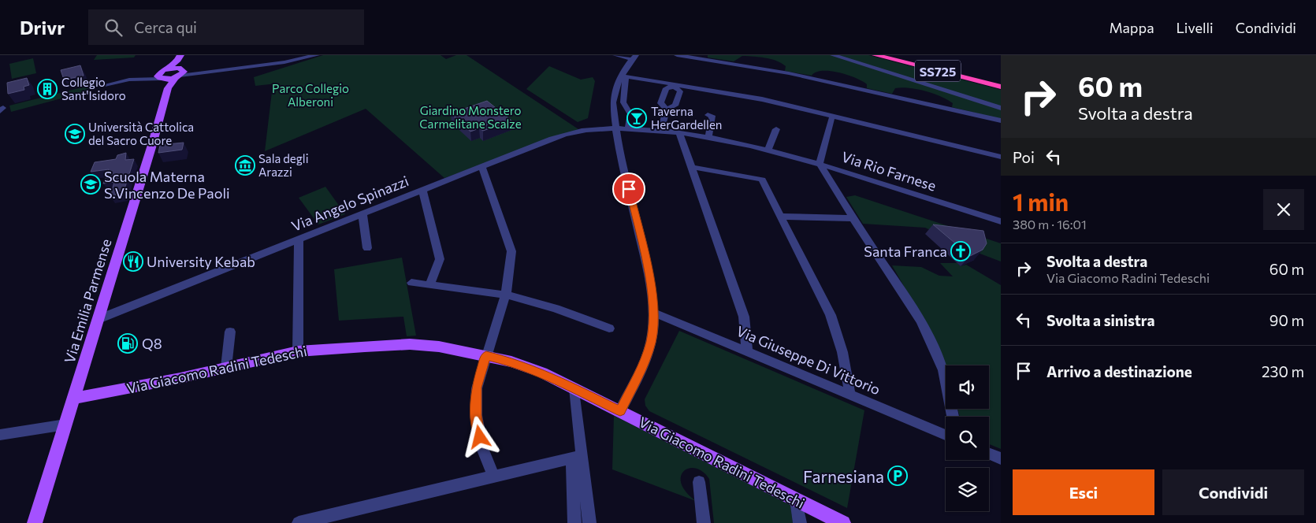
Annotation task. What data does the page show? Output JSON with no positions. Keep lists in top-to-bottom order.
{
  "streets": {
    "highway": ["SS725"],
    "main road": ["Via Emilia Parmense", "Via Giacomo Radini Tedeschi"],
    "street": ["Via Rio Farnese", "Via Angelo Spinazzi", "Via Giuseppe Di Vittorio"]
  },
  "crossings": [
    ["Via Rio Farnese", "Via Angelo Spinazzi"],
    ["Via Angelo Spinazzi", "Via Emilia Parmense"],
    ["Via Emilia Parmense", "Via Giacomo Radini Tedeschi"]
  ],
  "parks": ["Parco Collegio Alberoni", "Giardino Monstero Carmelitane Scalze"],
  "places": {
    "building": ["Collegio Sant'Isidoro"],
    "bar": ["Taverna HerGardellen"],
    "school or university": ["Università Cattolica del Sacro Cuore", "Scuola Materna S.Vincenzo De Paoli"],
    "museum": ["Sala degli Arazzi"],
    "church": ["Santa Franca"],
    "restaurant": ["University Kebab"],
    "fuel station": ["Q8"],
    "parking": ["Farnesiana"]
  },
  "page": {
    "header": "Drivr",
    "search": "Cerca qui",
    "nav": ["Mappa", "Livelli", "Condividi"],
    "turn": ["60 m", "Svolta a destra"],
    "then": "Poi",
    "heading": ["1 min", "380 m · 16:01"],
    "list": [
      {
        "name": "Svolta a destra",
        "note": "Via Giacomo Radini Tedeschi",
        "value": "60 m"
      },
      {
        "name": "Svolta a sinistra",
        "value": "90 m"
      },
      {
        "name": "Arrivo a destinazione",
        "value": "230 m"
      }
    ],
    "buttons": ["Esci", "Condividi"]
  }
}
